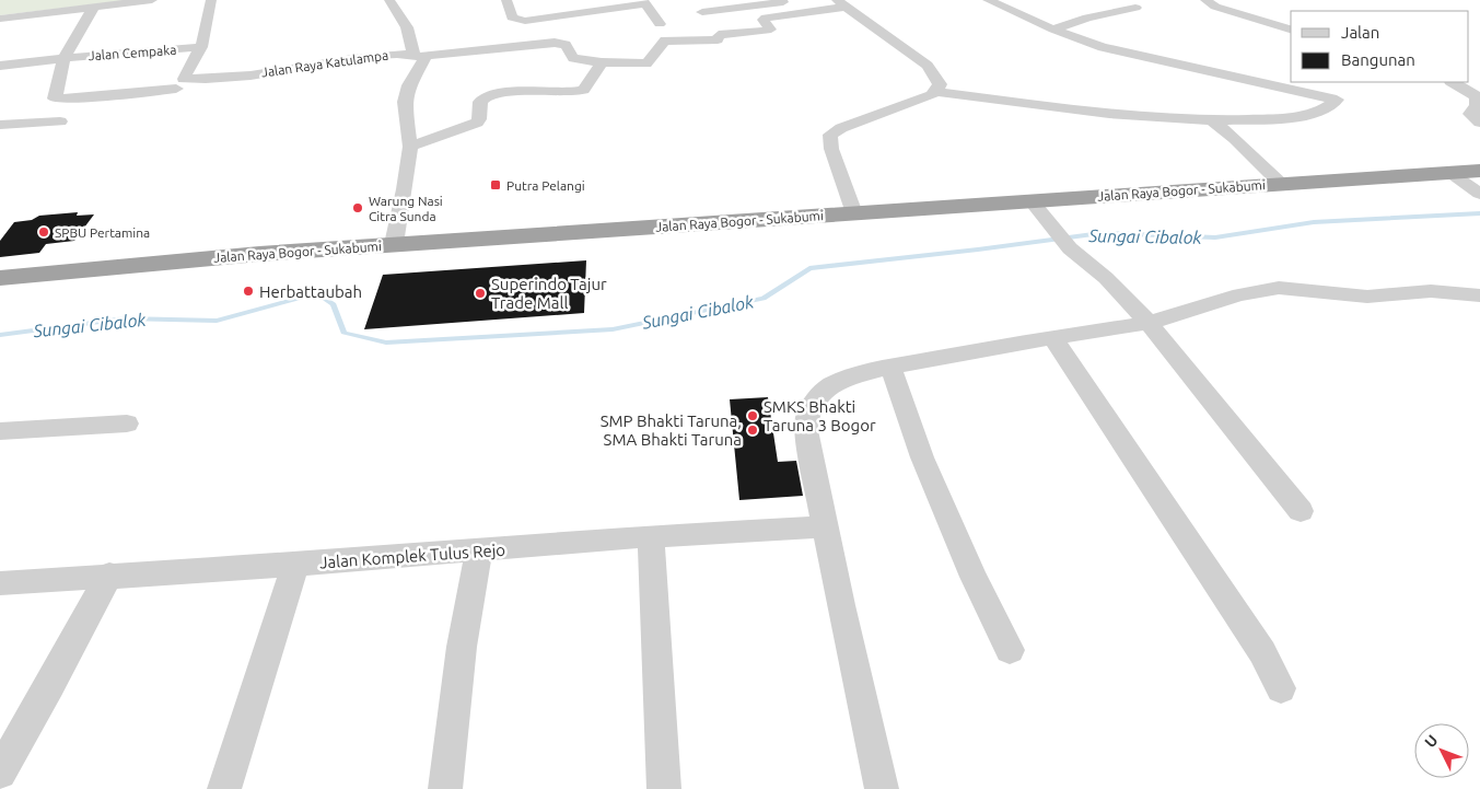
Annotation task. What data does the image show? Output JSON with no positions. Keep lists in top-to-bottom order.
{
  "streets": {
    "highway": ["Jalan Raya Bogor - Sukabumi"],
    "street": ["Jalan Cempaka", "Jalan Raya Katulampa", "Jalan Komplek Tulus Rejo"]
  },
  "crossings": [
    ["Jalan Cempaka", "Jalan Raya Katulampa"]
  ],
  "water": ["Sungai Cibalok"],
  "places": {
    "transit": ["Putra Pelangi"],
    "other": [
      "Warung Nasi Citra Sunda",
      "SPBU Pertamina",
      "Herbattaubah",
      "Superindo Tajur Trade Mall",
      "SMKS Bhakti Taruna 3 Bogor",
      "SMP Bhakti Taruna, SMA Bhakti Taruna"
    ]
  },
  "legend": ["Jalan", "Bangunan"],
  "north": "top left"
}
